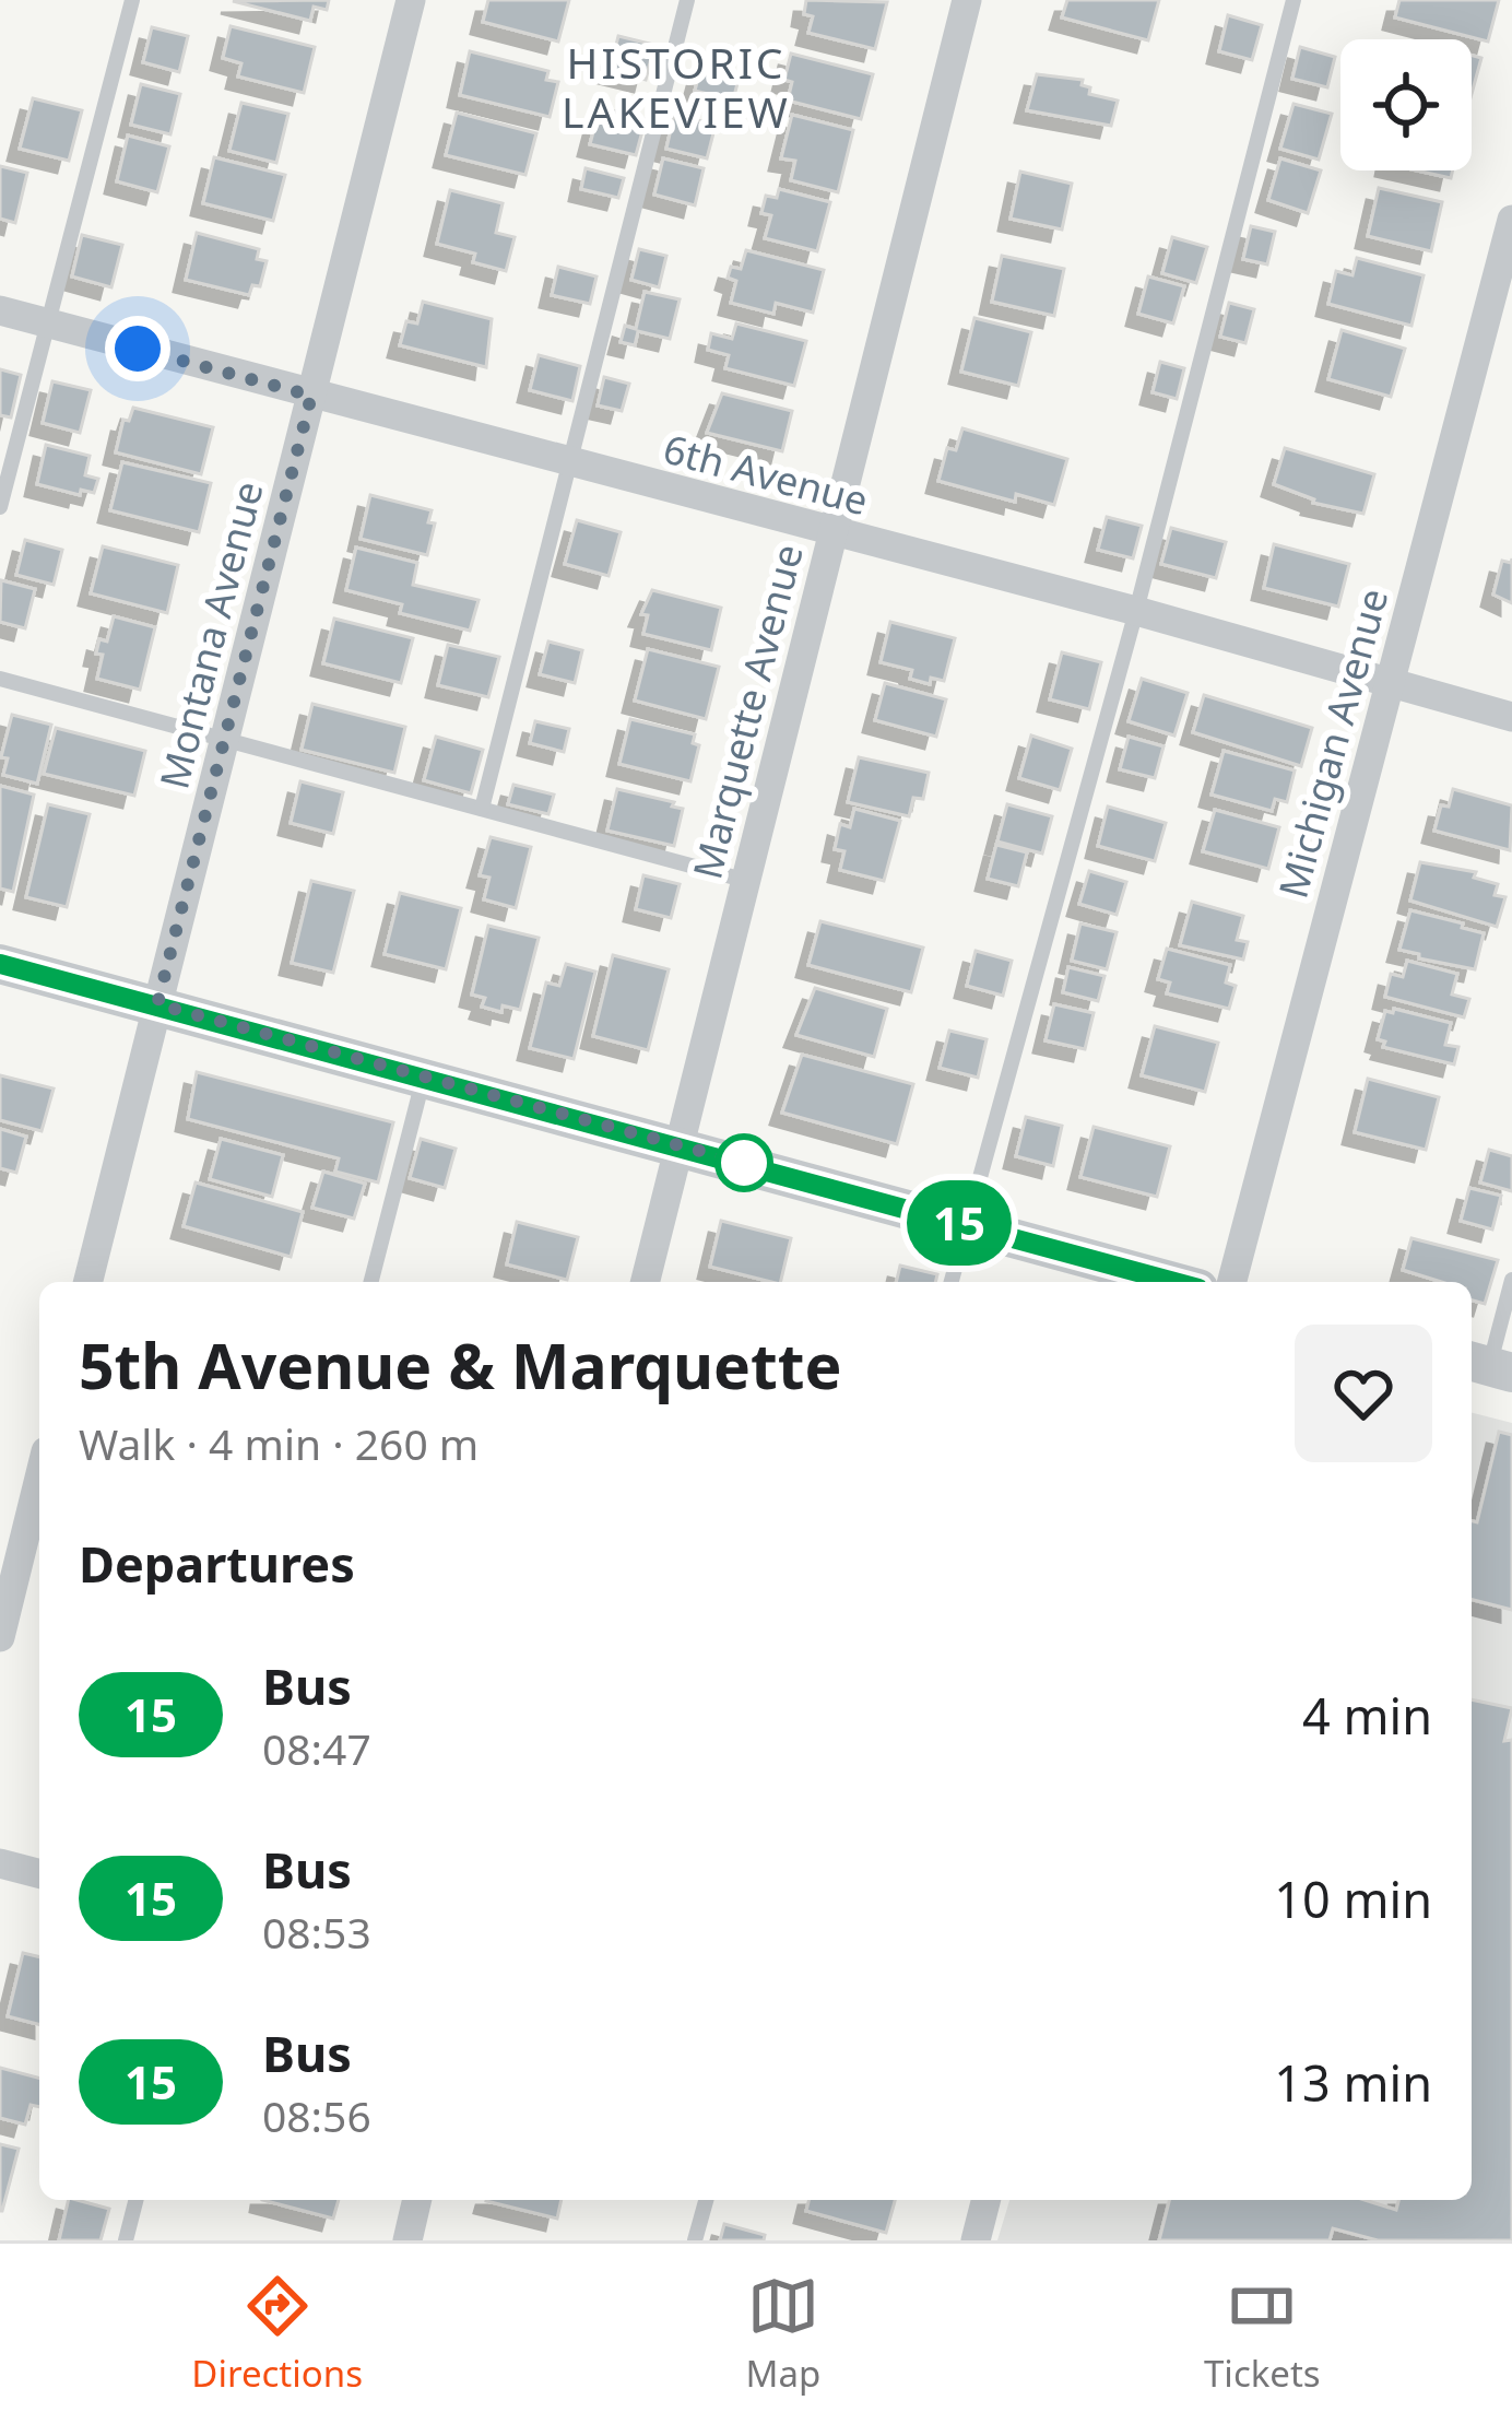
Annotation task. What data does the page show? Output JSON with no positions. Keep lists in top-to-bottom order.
{
  "streets": {
    "street": [
      "6th Avenue",
      "Montana Avenue",
      "Marquette Avenue",
      "Michigan Avenue"
    ]
  },
  "crossings": [
    ["6th Avenue", "Montana Avenue"],
    ["6th Avenue", "Marquette Avenue"],
    ["6th Avenue", "Michigan Avenue"]
  ],
  "districts": ["HISTORIC LAKEVIEW"],
  "lines": ["bus line 15"],
  "page": {
    "on_map": "15",
    "heading": [
      ["5th Avenue & Marquette", "Walk · 4 min · 260 m"],
      "Departures"
    ],
    "list": [
      {
        "mark": "15",
        "name": "Bus",
        "note": "08:47",
        "value": "4 min"
      },
      {
        "mark": "15",
        "name": "Bus",
        "note": "08:53",
        "value": "10 min"
      },
      {
        "mark": "15",
        "name": "Bus",
        "note": "08:56",
        "value": "13 min"
      }
    ],
    "tabs": ["Directions", "Map", "Tickets"]
  }
}
